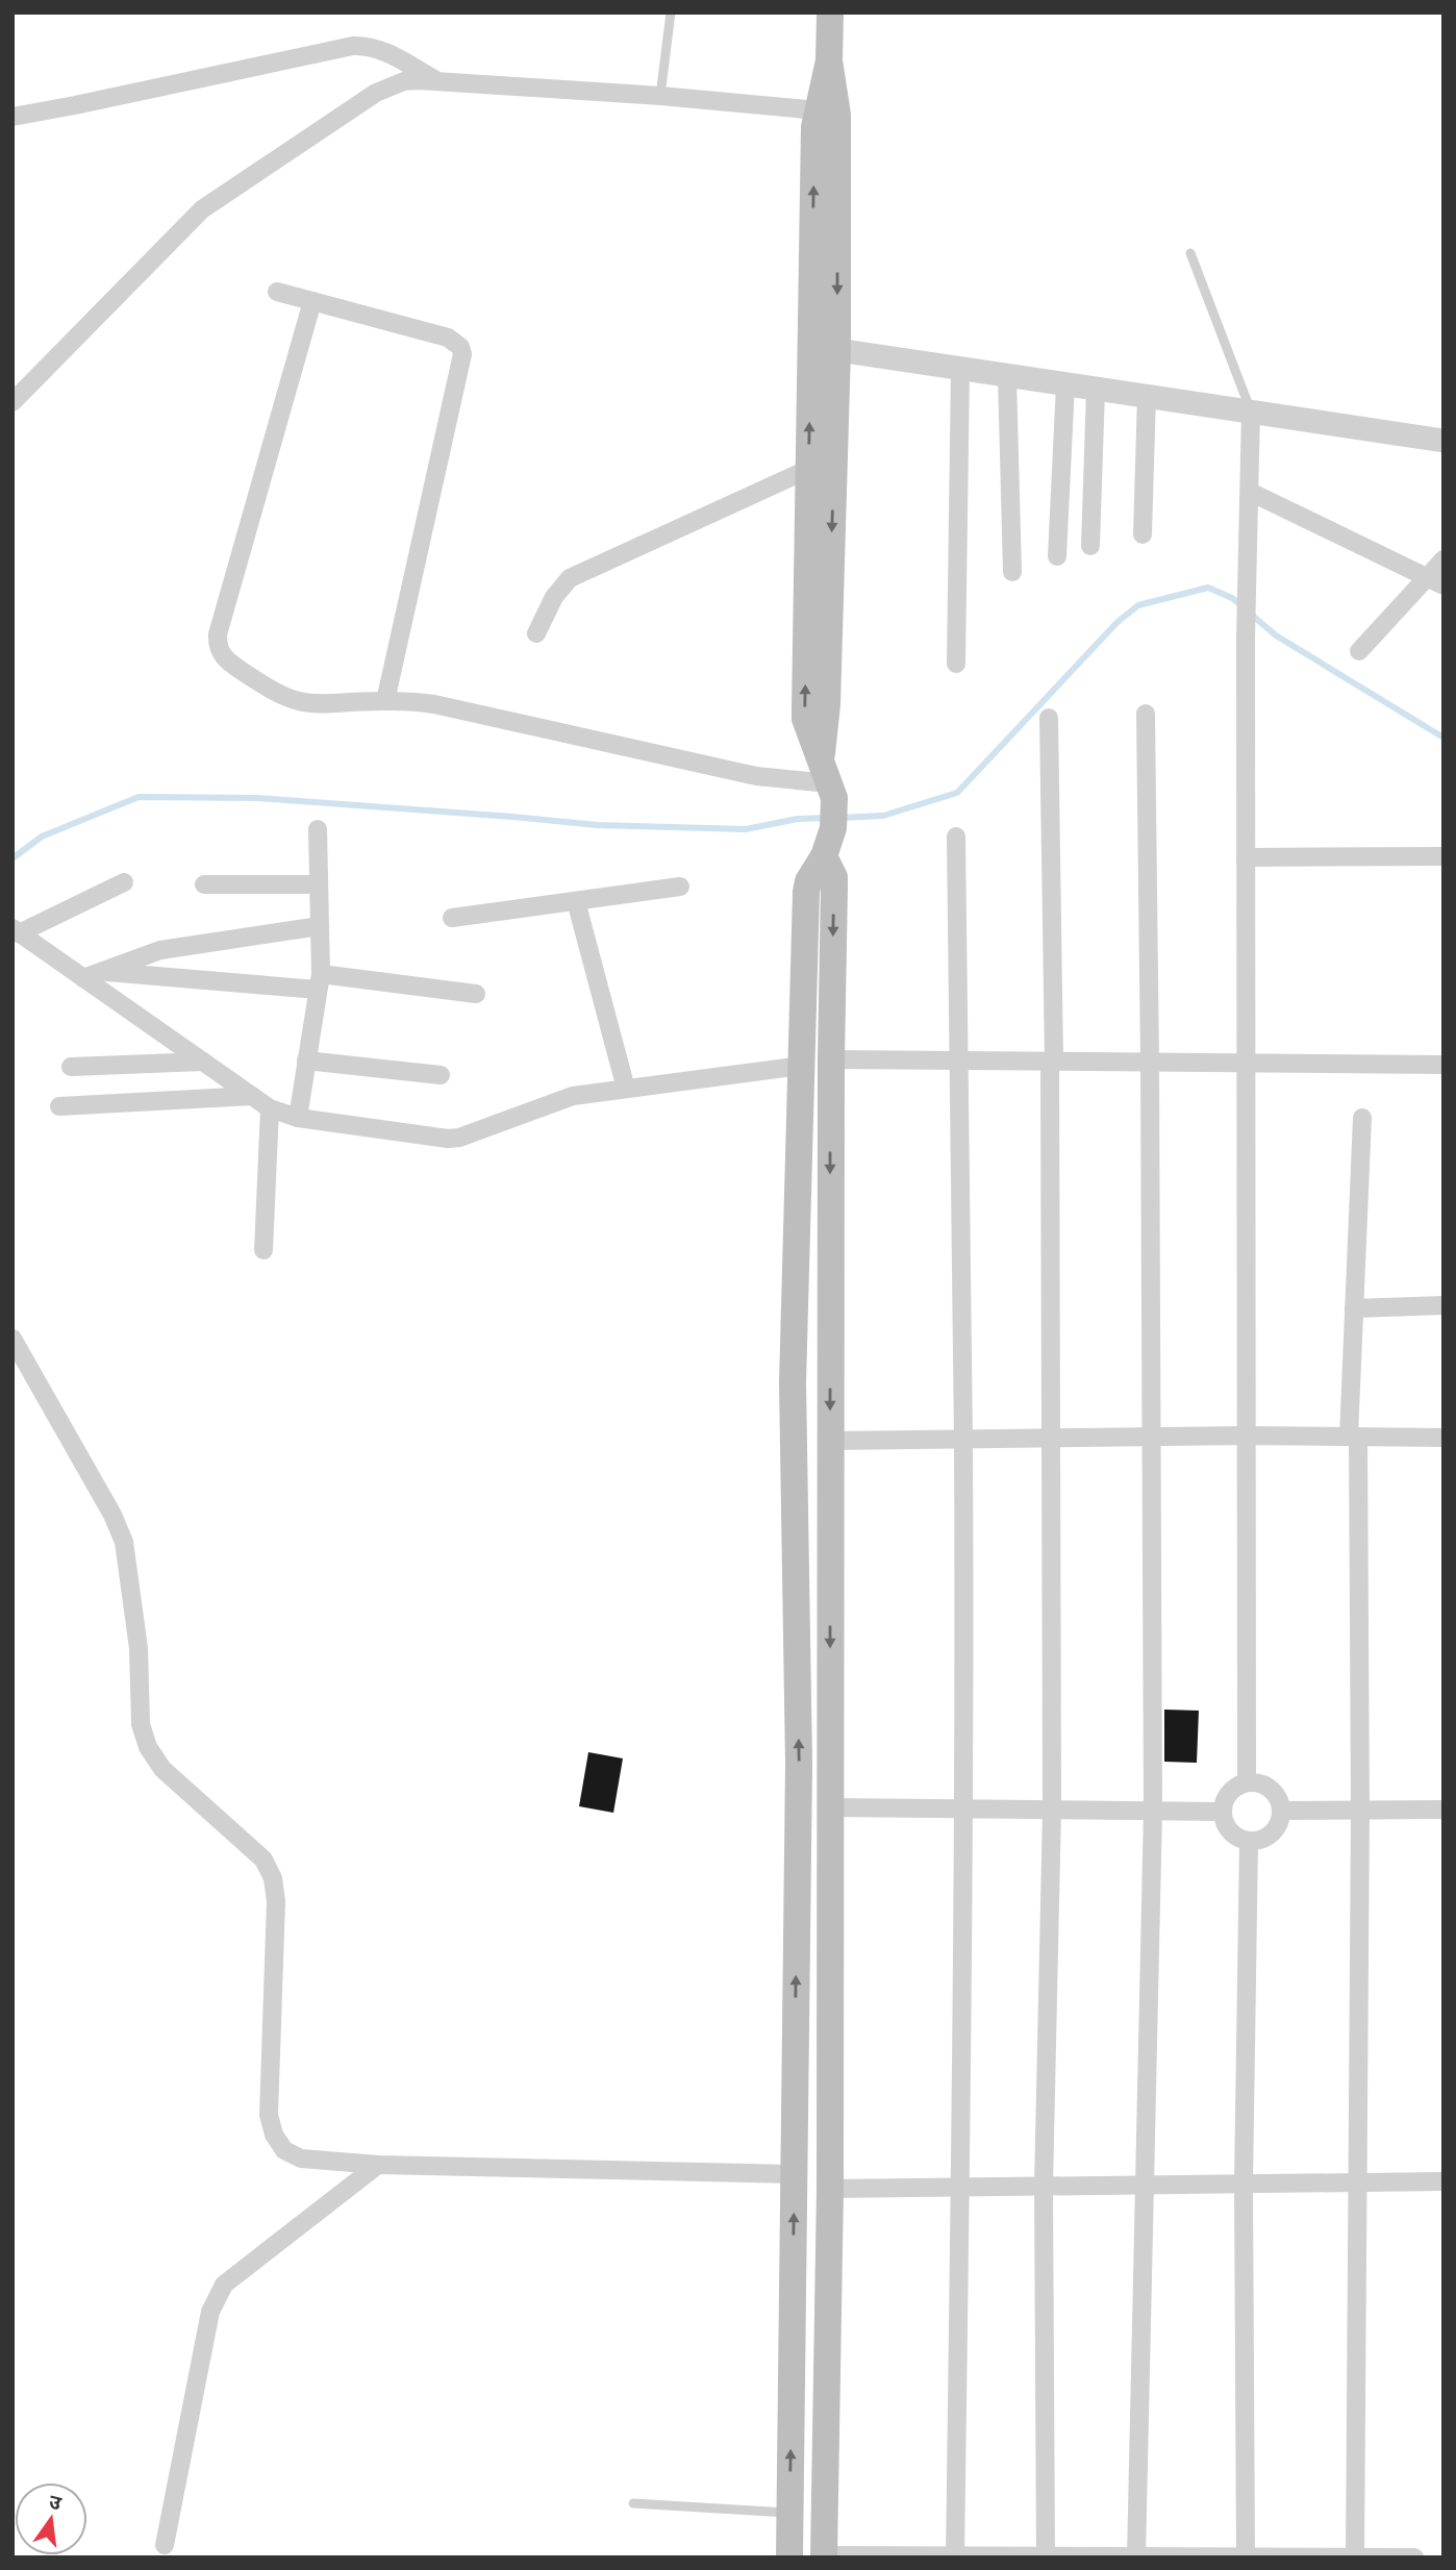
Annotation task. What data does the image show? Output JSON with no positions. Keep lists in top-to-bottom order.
{
  "north": "top"
}
